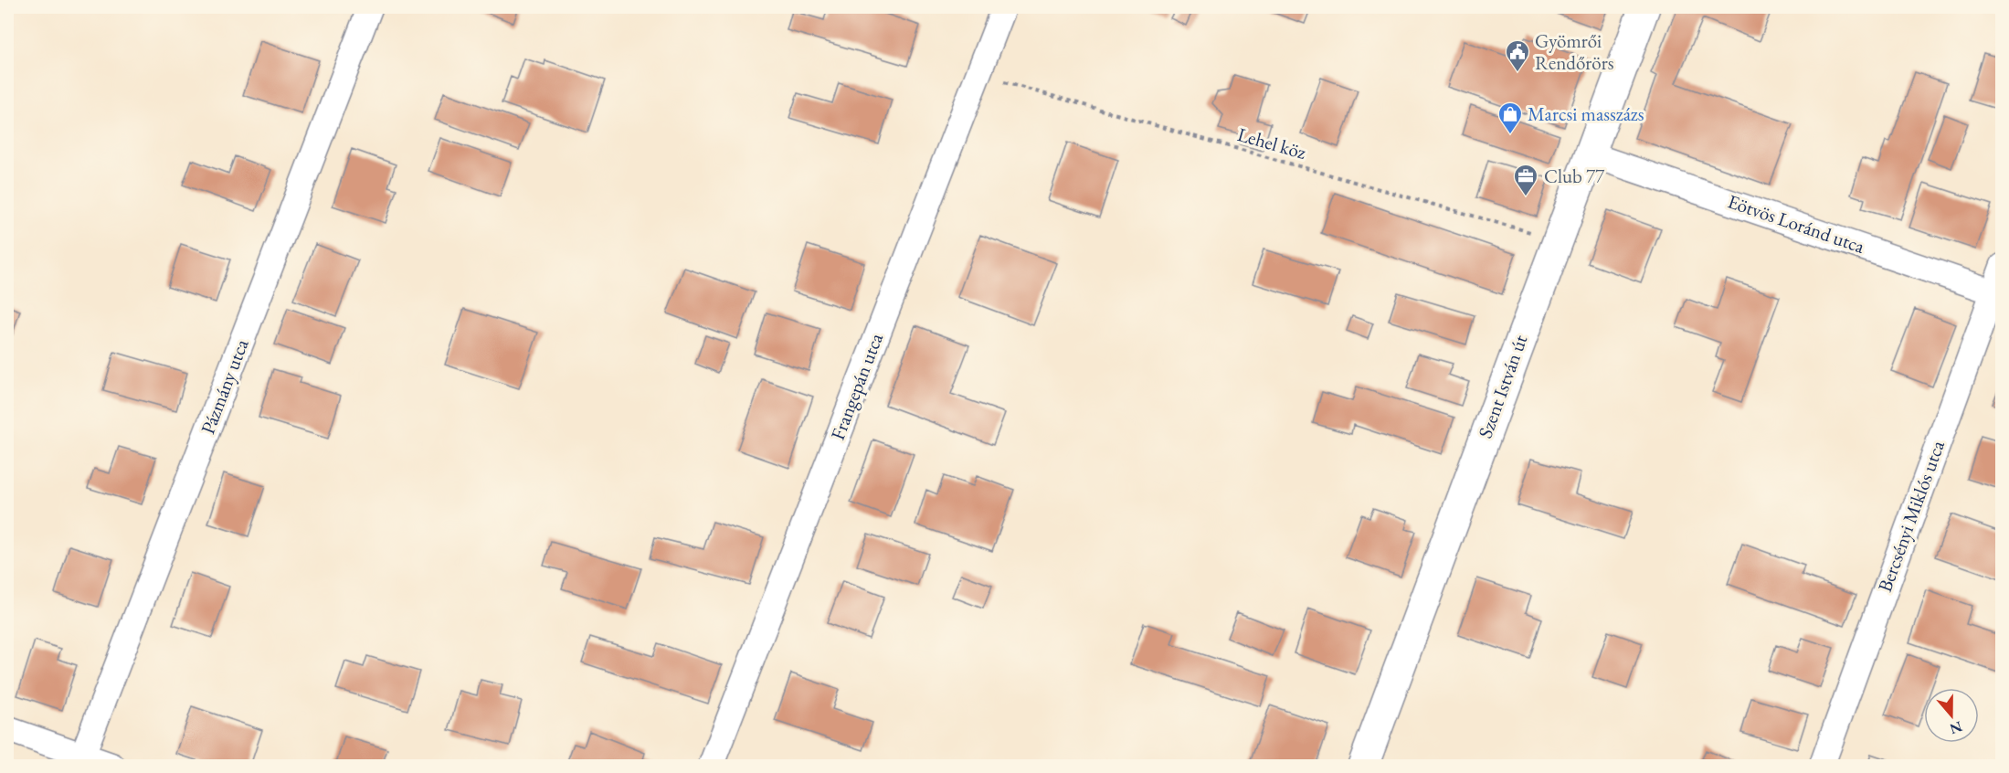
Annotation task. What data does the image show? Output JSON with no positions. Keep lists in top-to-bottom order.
{
  "streets": {
    "street": [
      "Eötvös Loránd utca",
      "Pázmány utca",
      "Frangepán utca",
      "Szent István út",
      "Bercsényi Miklós utca"
    ],
    "path": ["Lehel köz"]
  },
  "crossings": [
    ["Lehel köz", "Frangepán utca"],
    ["Lehel köz", "Szent István út"],
    ["Eötvös Loránd utca", "Szent István út"],
    ["Eötvös Loránd utca", "Bercsényi Miklós utca"]
  ],
  "places": {
    "public building": ["Gyömrői Rendőrörs"],
    "shop": ["Marcsi masszázs"],
    "office": ["Club 77"]
  },
  "north": "bottom"
}
